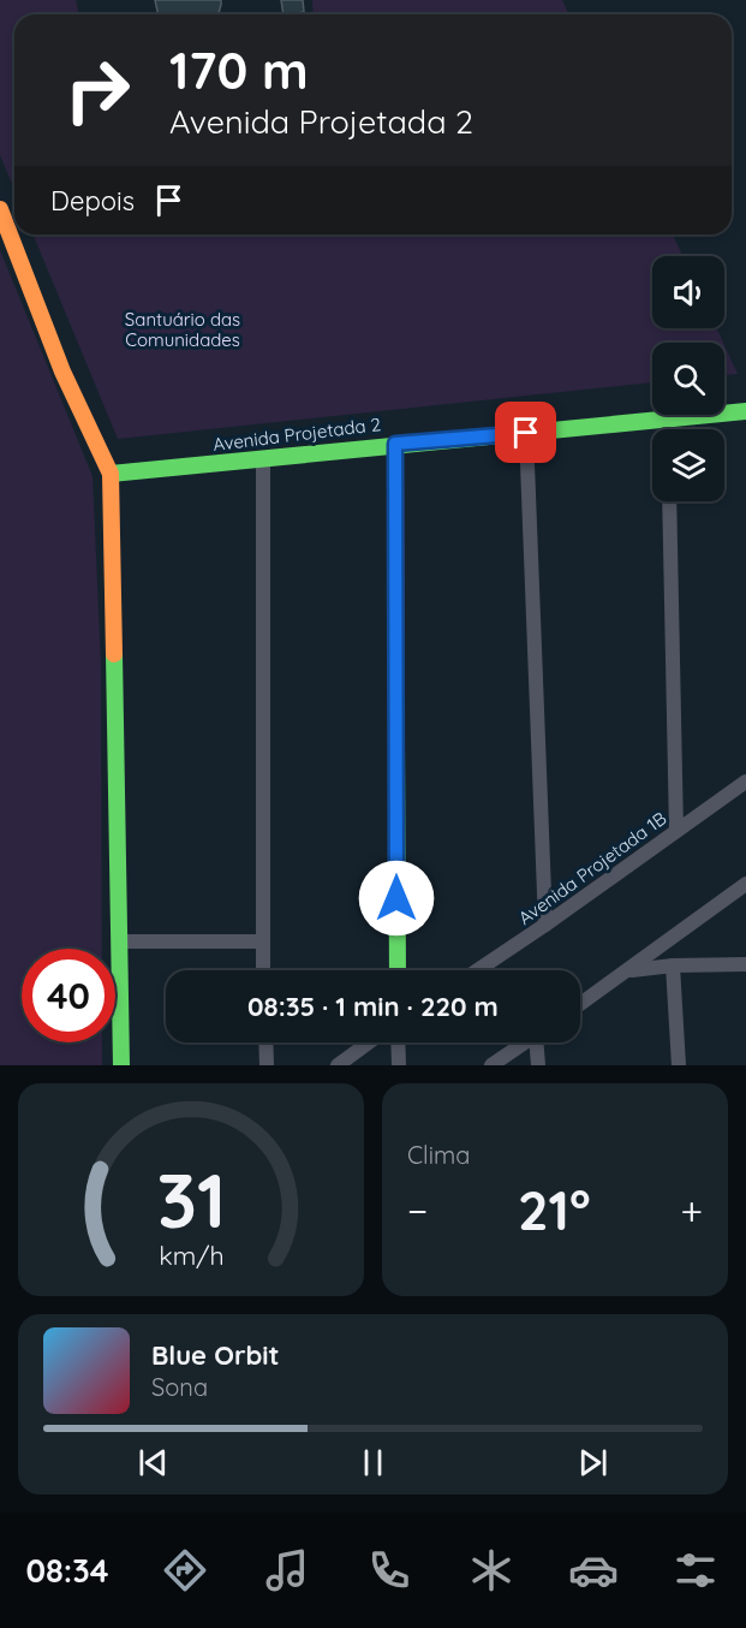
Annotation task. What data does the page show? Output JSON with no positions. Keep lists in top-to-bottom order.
{
  "streets": {
    "street": ["Avenida Projetada 2", "Avenida Projetada 1B"]
  },
  "parks": ["Santuário das Comunidades"],
  "page": {
    "turn": ["170 m", "Avenida Projetada 2"],
    "then": "Depois",
    "limit": "40",
    "trip": "08:35 · 1 min · 220 m",
    "tile": "Clima",
    "heat": ["−", "21°", "+"],
    "song": ["Blue Orbit", "Sona"],
    "tabs": "08:34",
    "gauge": ["31", "km/h"]
  }
}
